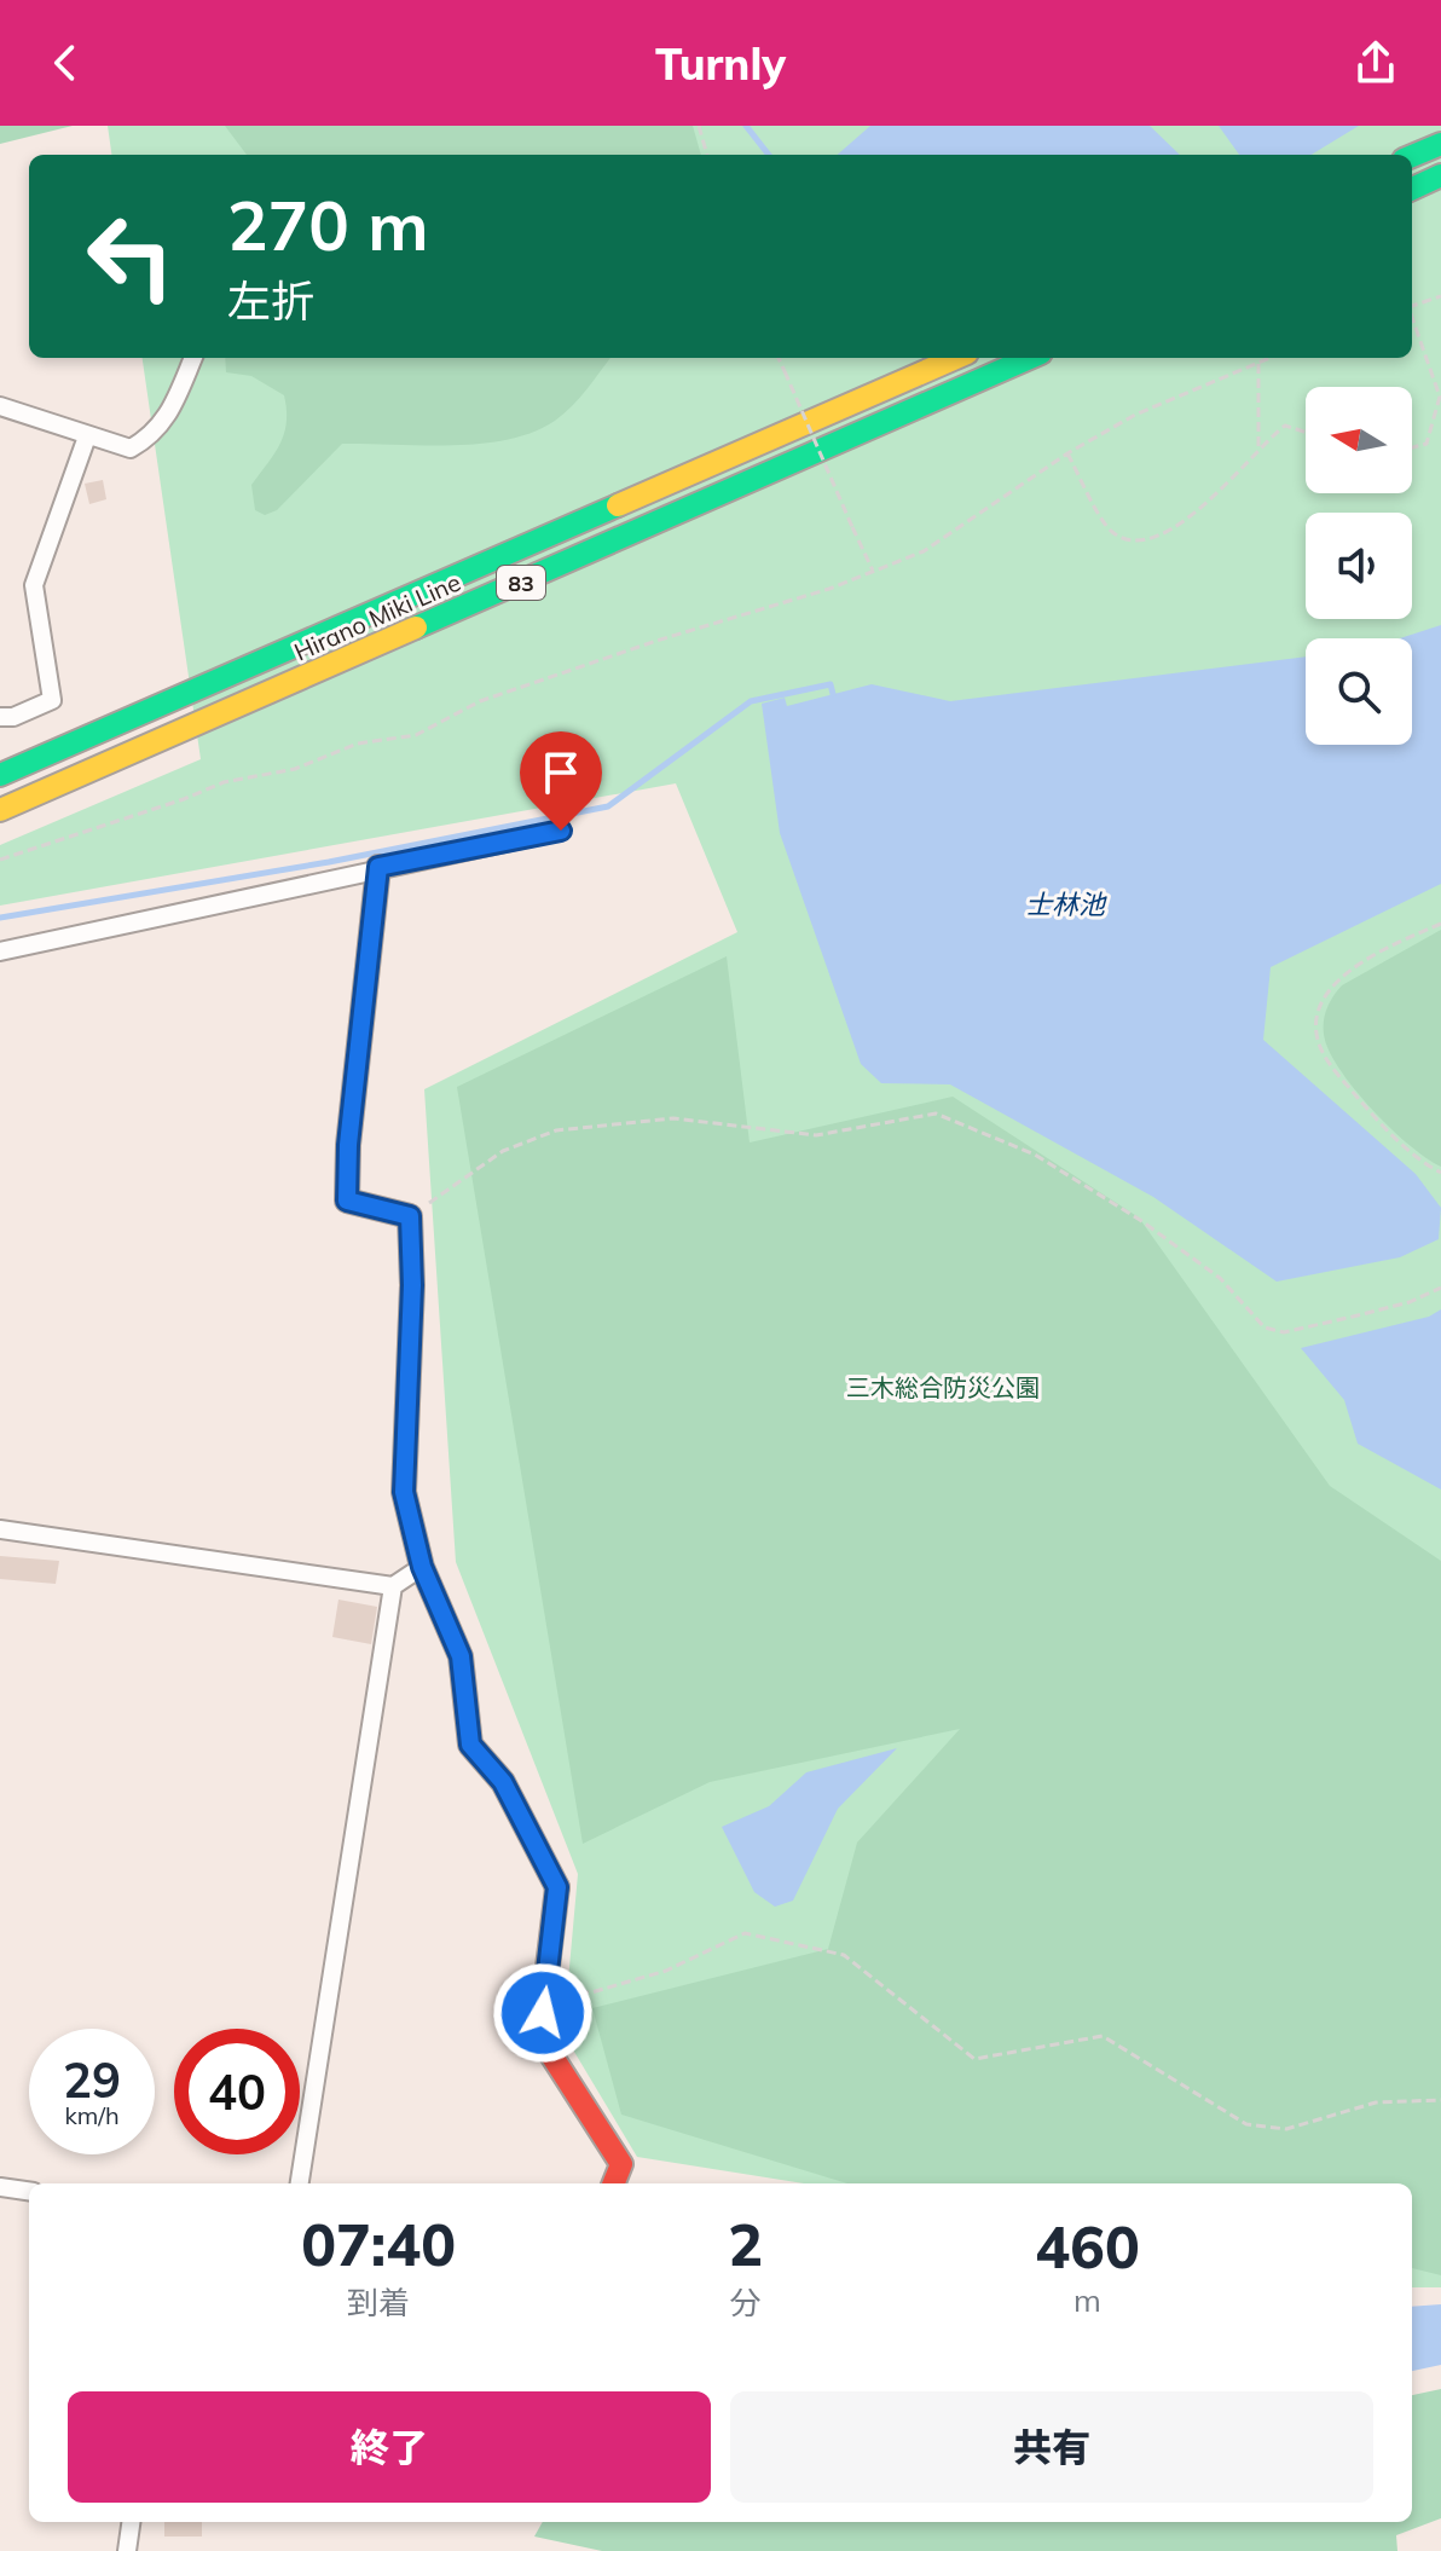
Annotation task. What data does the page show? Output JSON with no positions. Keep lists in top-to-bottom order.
{
  "streets": {
    "main road": ["83", "Hirano Miki Line"]
  },
  "water": ["士林池"],
  "parks": ["三木総合防災公園"],
  "north": "left",
  "page": {
    "header": "Turnly",
    "turn": ["270 m", "左折"],
    "speed": "29 km/h",
    "limit": "40",
    "eta": [
      "07:40",
      "到着",
      "2",
      "分",
      "460",
      "m"
    ],
    "buttons": ["終了", "共有"]
  }
}
